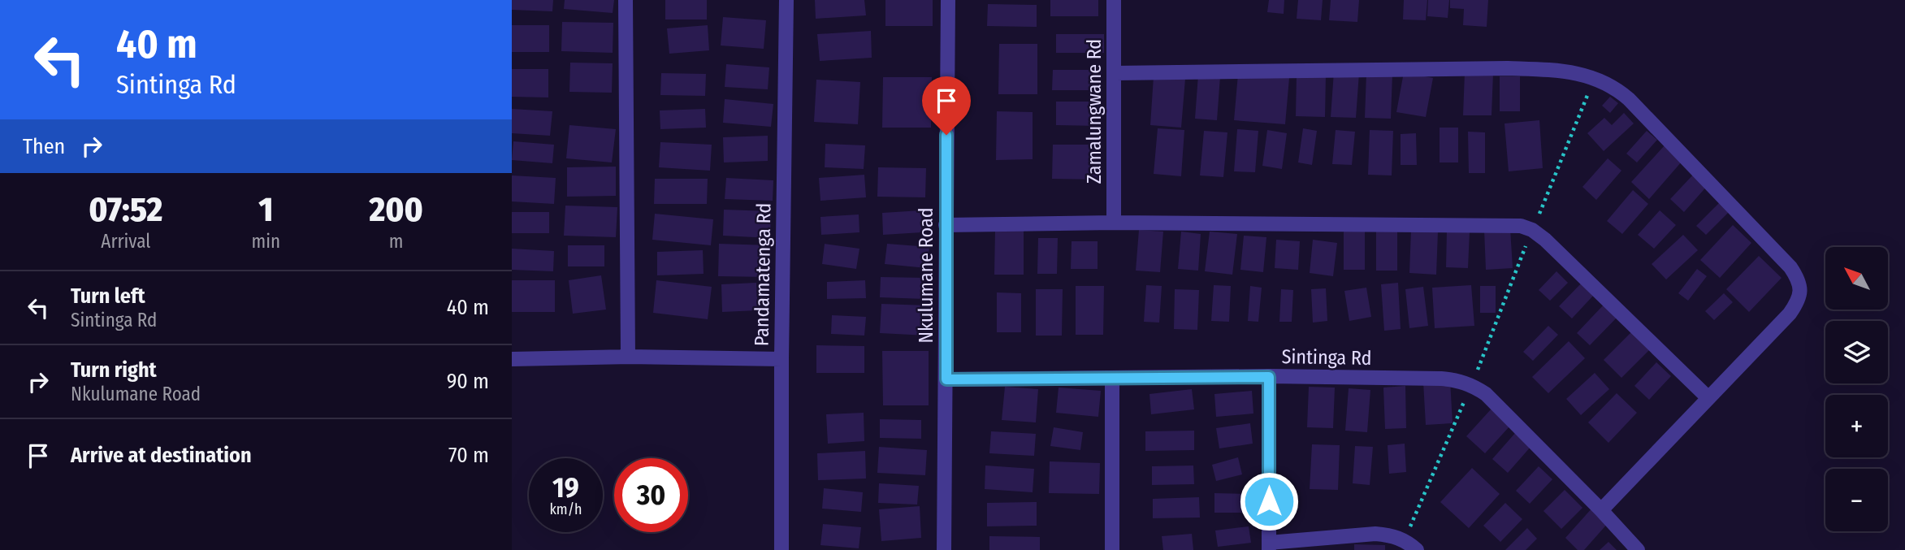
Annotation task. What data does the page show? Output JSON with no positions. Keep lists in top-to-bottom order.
{
  "streets": {
    "street": [
      "Zamalungwane Rd",
      "Pandamatenga Rd",
      "Nkulumane Road",
      "Sintinga Rd"
    ]
  },
  "crossings": [
    ["Nkulumane Road", "Sintinga Rd"]
  ],
  "north": "top left",
  "page": {
    "turn": ["40 m", "Sintinga Rd"],
    "then": "Then",
    "eta": [
      "07:52",
      "Arrival",
      "1",
      "min",
      "200",
      "m"
    ],
    "map_buttons": ["+", "−"],
    "list": [
      {
        "name": "Turn left",
        "note": "Sintinga Rd",
        "value": "40 m"
      },
      {
        "name": "Turn right",
        "note": "Nkulumane Road",
        "value": "90 m"
      },
      {
        "name": "Arrive at destination",
        "value": "70 m"
      }
    ],
    "speed": "19 km/h",
    "limit": "30"
  }
}
